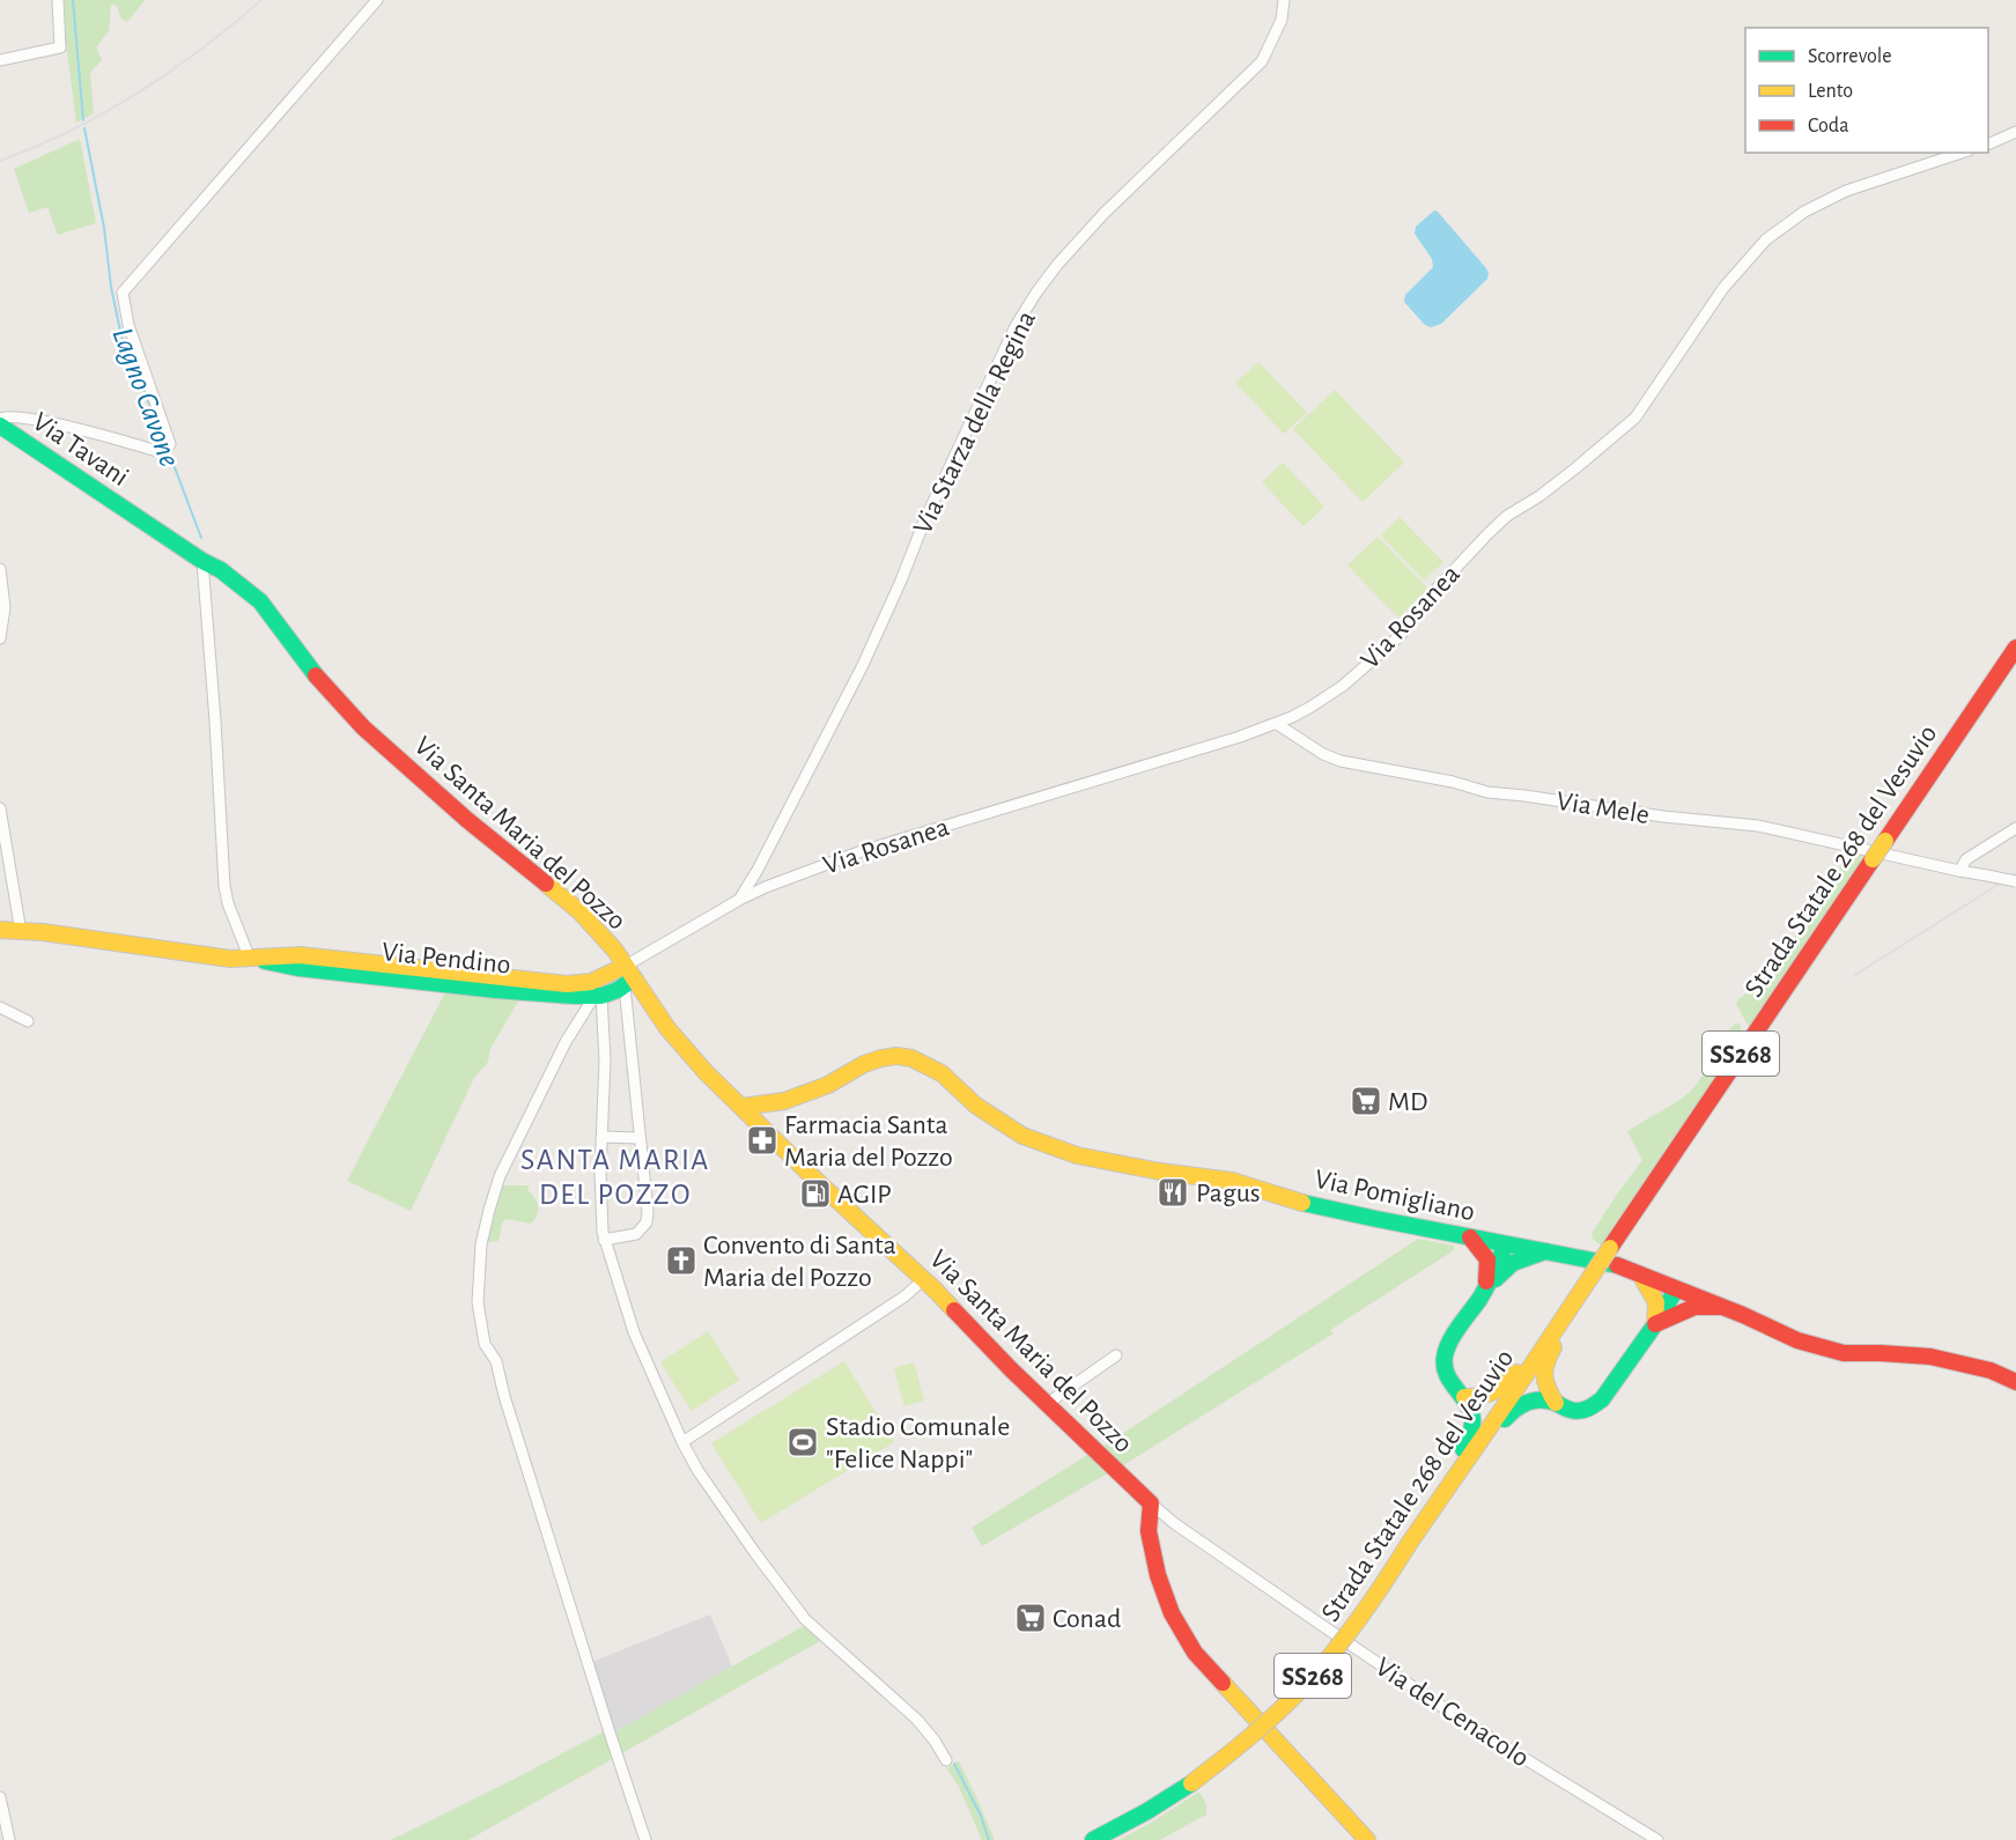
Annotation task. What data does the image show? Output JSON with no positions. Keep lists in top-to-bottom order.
{
  "streets": {
    "main road": [
      "Via Tavani",
      "Via Santa Maria del Pozzo",
      "Strada Statale 268 del Vesuvio",
      "Via Pendino",
      "SS268",
      "Via Pomigliano"
    ],
    "street": [
      "Via Starza della Regina",
      "Via Rosanea",
      "Via Mele",
      "Via del Cenacolo"
    ]
  },
  "crossings": [
    ["Via Starza della Regina", "Via Rosanea"],
    ["Via Tavani", "Via Santa Maria del Pozzo"],
    ["Via Rosanea", "Via Mele"],
    ["Via Rosanea", "Via Santa Maria del Pozzo"],
    ["Via Rosanea", "Via Pendino"],
    ["Via Santa Maria del Pozzo", "Via Pendino"],
    ["Via Santa Maria del Pozzo", "Via Pomigliano"],
    ["Via Santa Maria del Pozzo", "Via del Cenacolo"],
    ["Strada Statale 268 del Vesuvio", "SS268"]
  ],
  "districts": ["SANTA MARIA DEL POZZO"],
  "water": ["Lagno Cavone"],
  "places": {
    "supermarket": ["MD", "Conad"],
    "pharmacy": ["Farmacia Santa Maria del Pozzo"],
    "restaurant": ["Pagus"],
    "fuel station": ["AGIP"],
    "church": ["Convento di Santa Maria del Pozzo"],
    "sports": ["Stadio Comunale \"Felice Nappi\""]
  },
  "legend": ["Scorrevole", "Lento", "Coda"]
}
